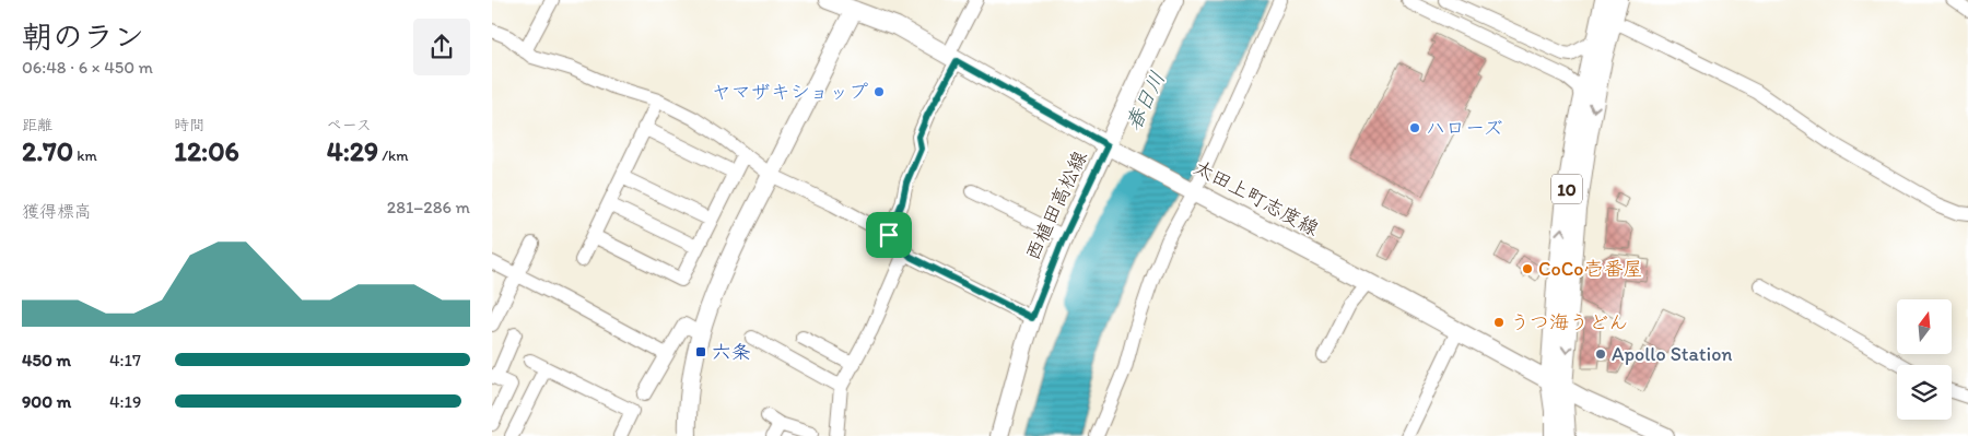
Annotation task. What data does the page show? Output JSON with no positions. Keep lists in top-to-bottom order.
{
  "streets": {
    "main road": ["10", "太田上町志度線", "西植田高松線"]
  },
  "crossings": [
    ["10", "太田上町志度線"],
    ["太田上町志度線", "西植田高松線"]
  ],
  "water": ["春日川"],
  "places": {
    "other": [
      "ヤマザキショップ",
      "ハローズ",
      "CoCo壱番屋",
      "うつ海うどん",
      "Apollo Station"
    ],
    "transit": ["六条"]
  },
  "north": "top",
  "page": {
    "heading": ["朝のラン", "06:48 · 6 × 450 m"],
    "stats": [
      ["距離", "2.70 km"],
      ["時間", "12:06"],
      ["ペース", "4:29 /km"]
    ],
    "chart": ["獲得標高", "281–286 m"],
    "list": [
      {
        "name": "450 m",
        "note": "4:17"
      },
      {
        "name": "900 m",
        "note": "4:19"
      }
    ]
  }
}
